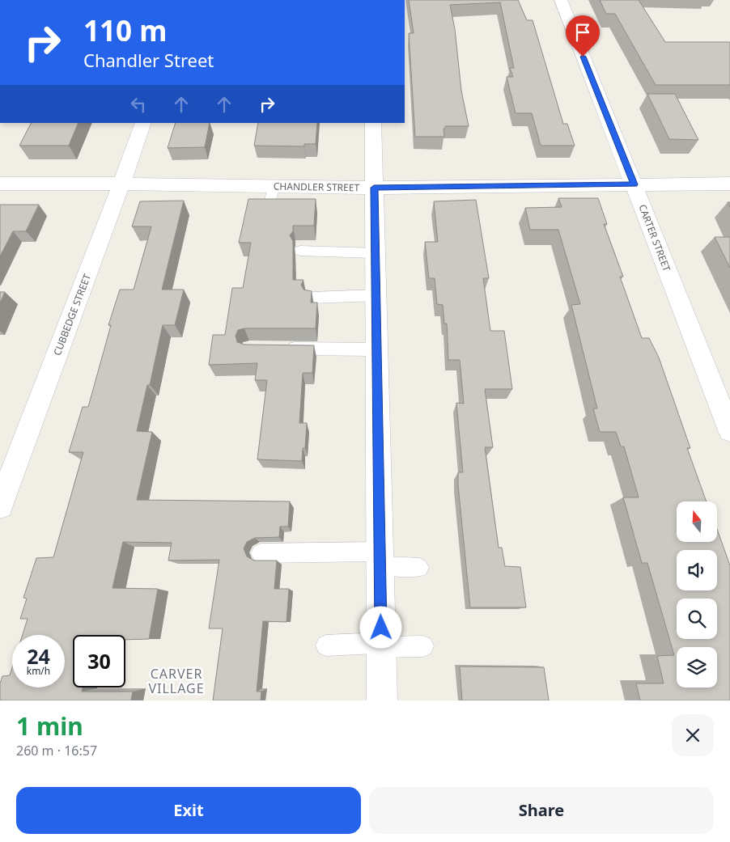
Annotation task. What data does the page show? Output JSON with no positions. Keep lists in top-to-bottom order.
{
  "streets": {
    "street": ["CHANDLER STREET", "CARTER STREET", "CUBBEDGE STREET"]
  },
  "crossings": [
    ["CHANDLER STREET", "CARTER STREET"],
    ["CHANDLER STREET", "CUBBEDGE STREET"]
  ],
  "districts": ["CARVER VILLAGE"],
  "north": "top",
  "page": {
    "turn": ["110 m", "Chandler Street"],
    "speed": "24 km/h",
    "limit": "30",
    "heading": ["1 min", "260 m · 16:57"],
    "buttons": ["Exit", "Share"]
  }
}
